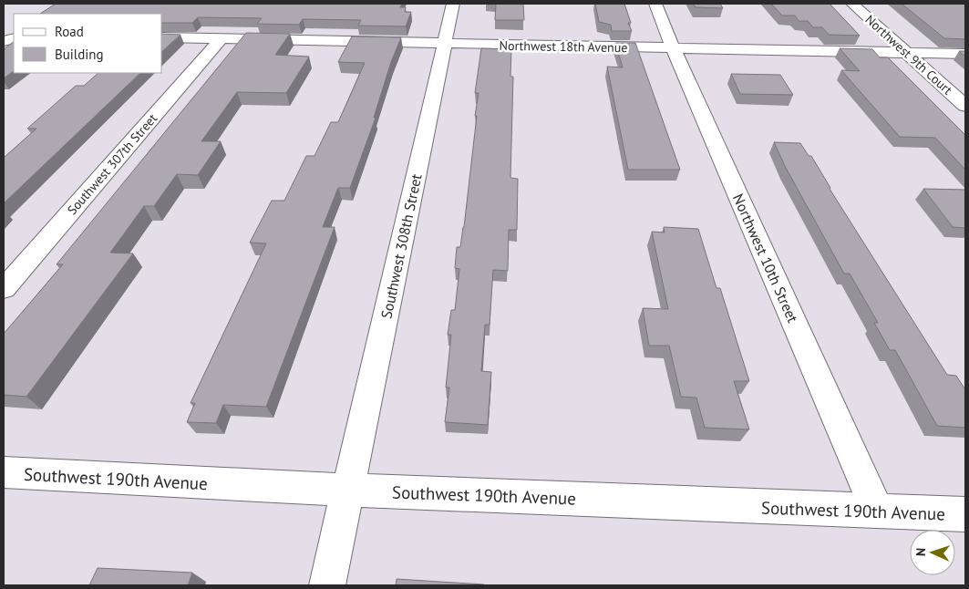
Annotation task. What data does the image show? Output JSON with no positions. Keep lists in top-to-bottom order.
{
  "streets": {
    "street": [
      "Northwest 18th Avenue",
      "Northwest 9th Court",
      "Southwest 307th Street",
      "Southwest 308th Street",
      "Northwest 10th Street",
      "Southwest 190th Avenue"
    ]
  },
  "crossings": [
    ["Northwest 18th Avenue", "Northwest 9th Court"],
    ["Northwest 18th Avenue", "Southwest 307th Street"],
    ["Northwest 18th Avenue", "Southwest 308th Street"],
    ["Northwest 18th Avenue", "Northwest 10th Street"],
    ["Southwest 308th Street", "Southwest 190th Avenue"],
    ["Northwest 10th Street", "Southwest 190th Avenue"]
  ],
  "legend": ["Road", "Building"],
  "north": "left"
}
